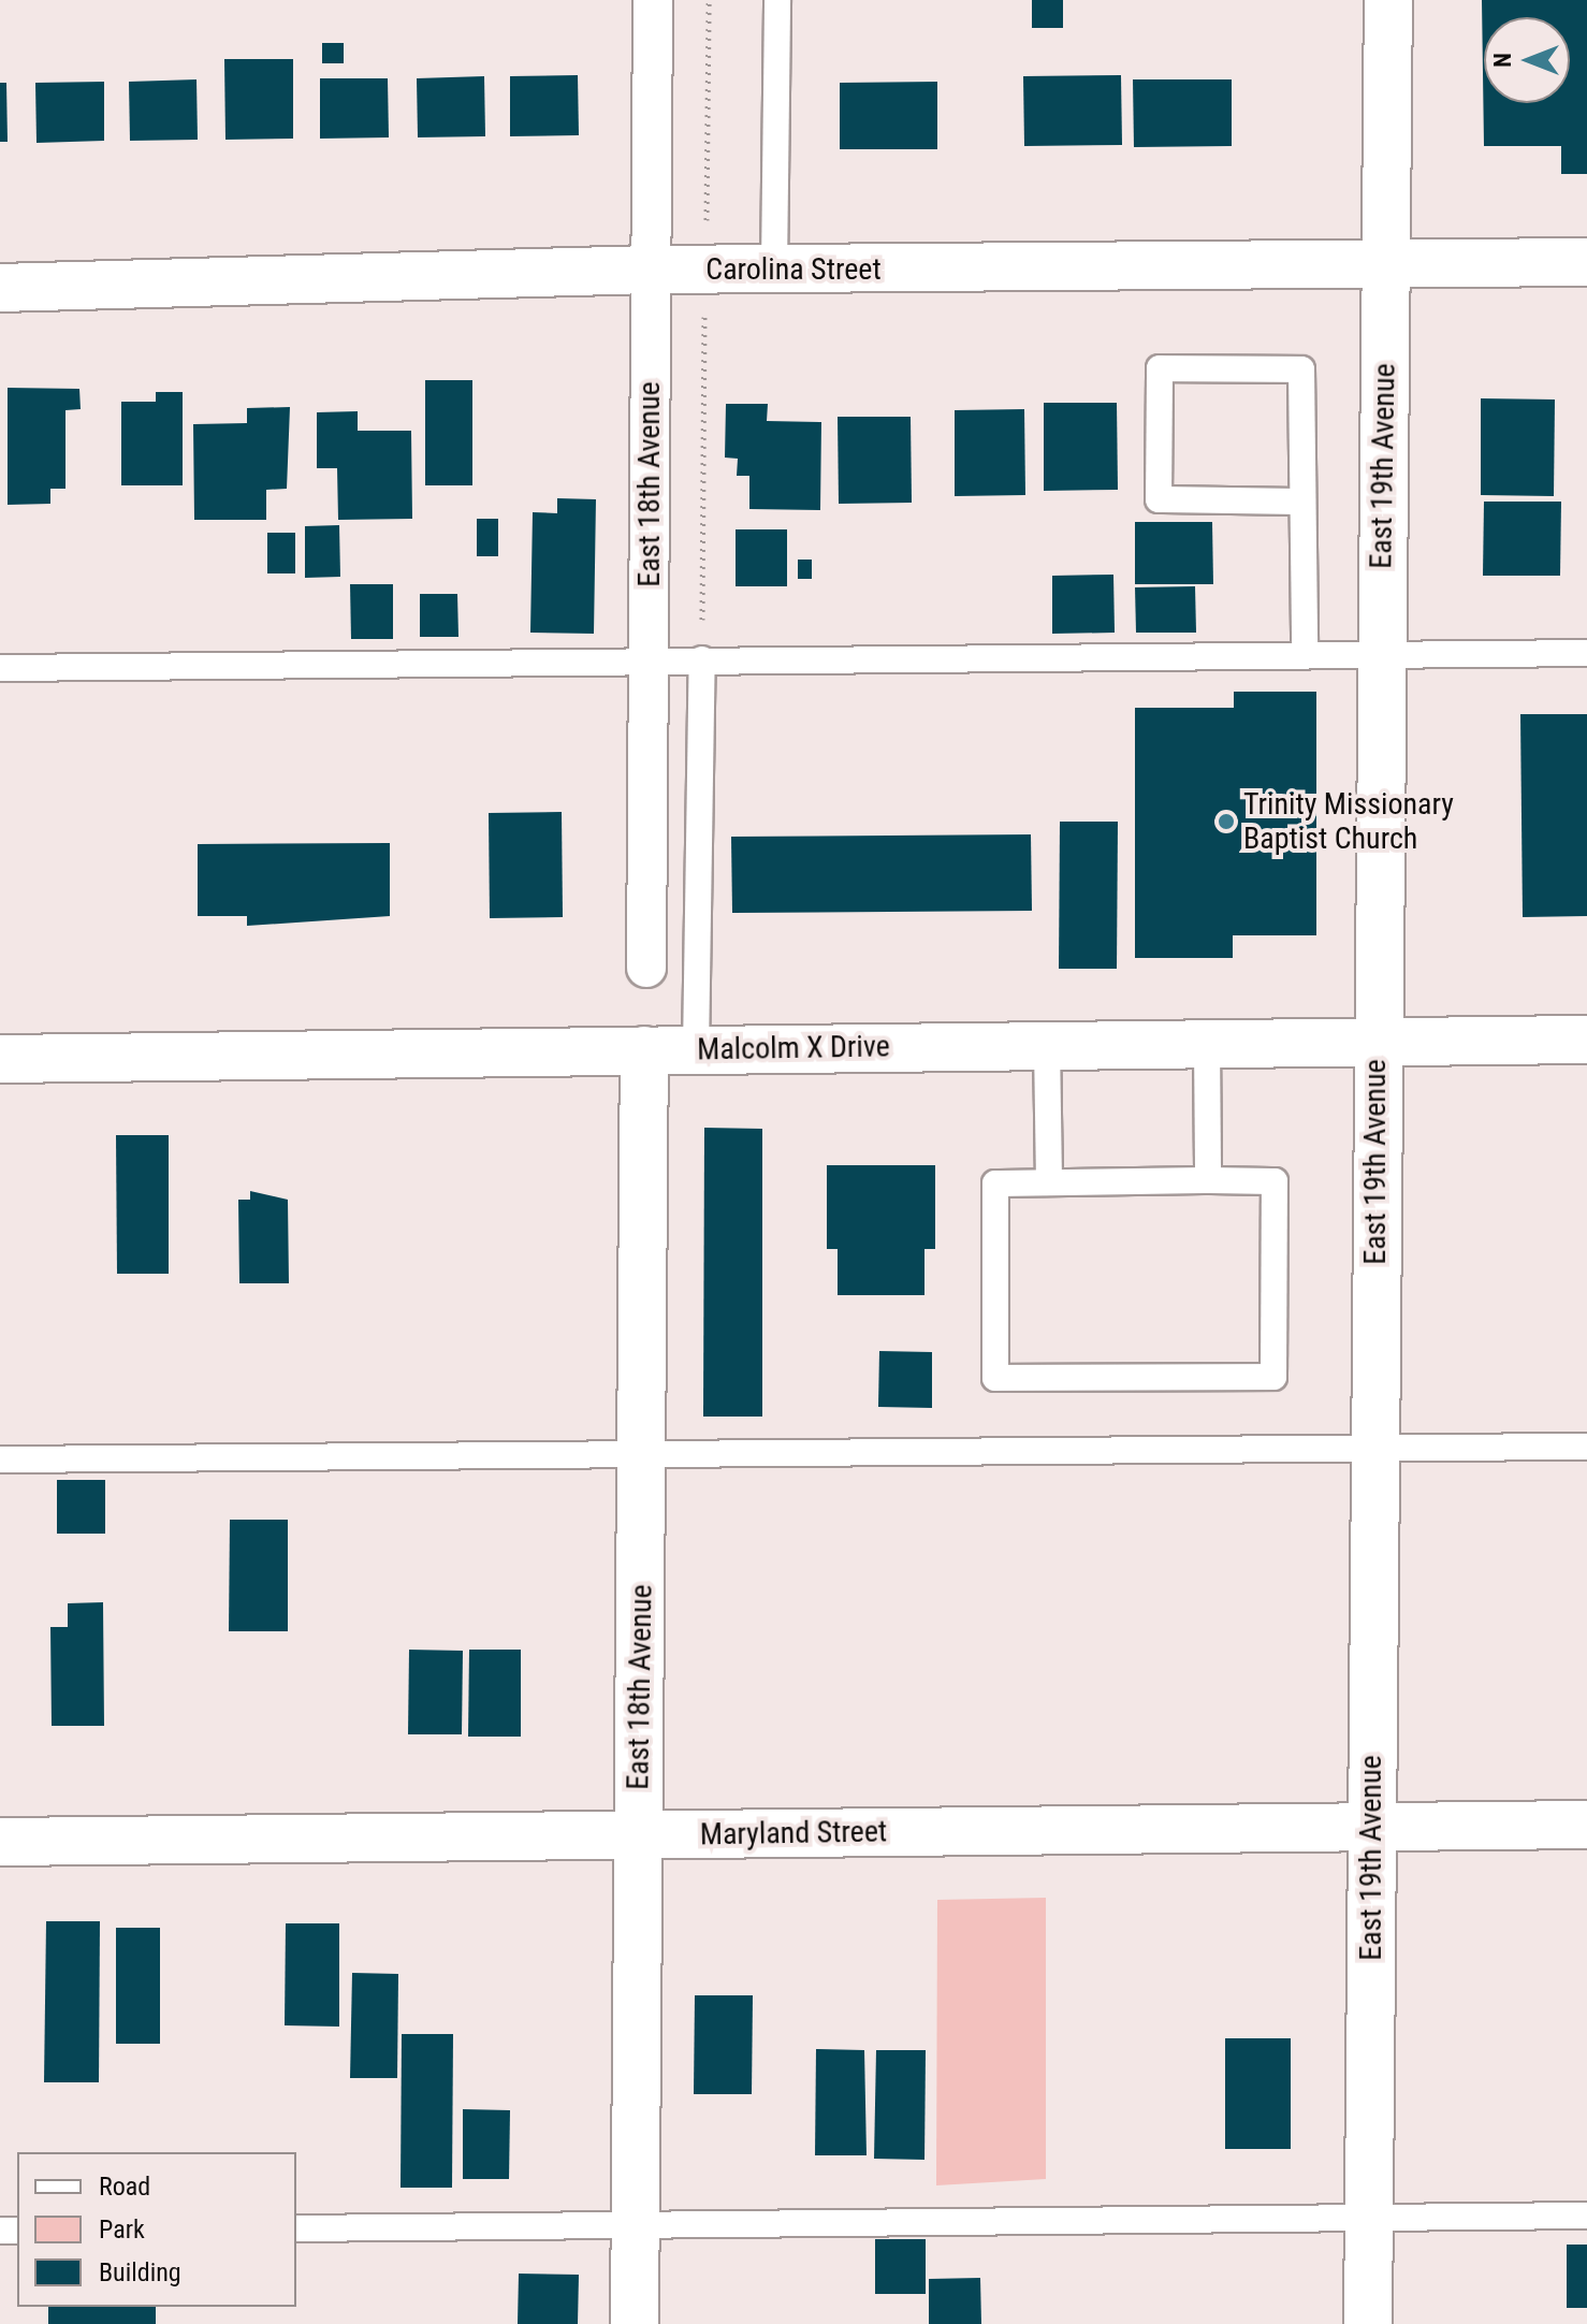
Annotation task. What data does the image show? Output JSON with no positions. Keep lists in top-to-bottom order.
{
  "streets": {
    "street": [
      "Carolina Street",
      "East 19th Avenue",
      "East 18th Avenue",
      "Malcolm X Drive",
      "Maryland Street"
    ]
  },
  "crossings": [
    ["Carolina Street", "East 19th Avenue"],
    ["Carolina Street", "East 18th Avenue"],
    ["East 19th Avenue", "Malcolm X Drive"],
    ["East 19th Avenue", "Maryland Street"],
    ["East 18th Avenue", "Malcolm X Drive"],
    ["East 18th Avenue", "Maryland Street"]
  ],
  "places": ["Trinity Missionary Baptist Church"],
  "legend": ["Road", "Park", "Building"],
  "north": "left"
}
